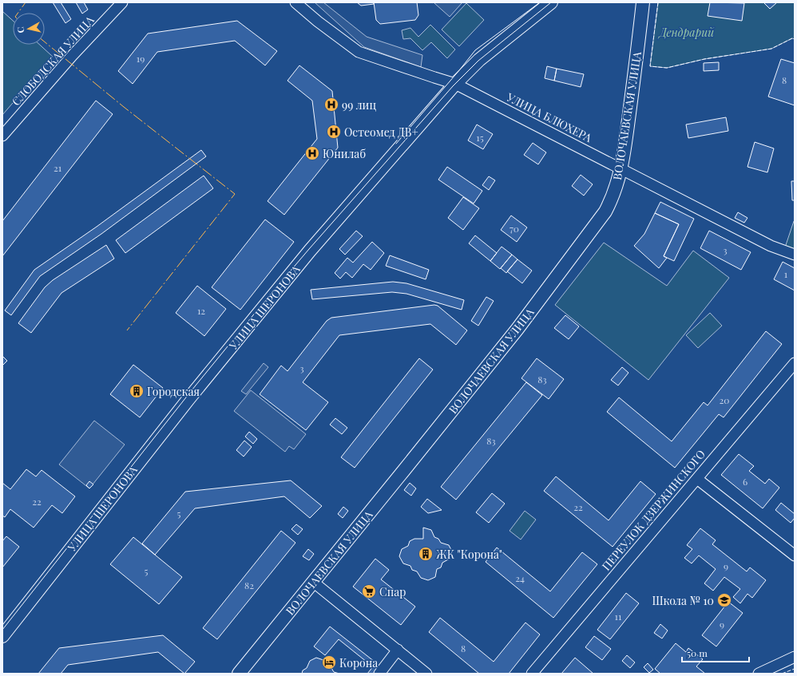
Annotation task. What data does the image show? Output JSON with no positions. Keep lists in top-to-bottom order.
{
  "streets": {
    "main road": ["ВОЛОЧАЕВСКАЯ УЛИЦА", "УЛИЦА ШЕРОНОВА"],
    "street": ["СЛОБОДСКАЯ УЛИЦА", "УЛИЦА БЛЮХЕРА", "ПЕРЕУЛОК ДЗЕРЖИНСКОГО"]
  },
  "crossings": [
    ["ВОЛОЧАЕВСКАЯ УЛИЦА", "УЛИЦА БЛЮХЕРА"],
    ["УЛИЦА БЛЮХЕРА", "УЛИЦА ШЕРОНОВА"]
  ],
  "parks": ["Дендрарий"],
  "places": {
    "hospital": ["99 лиц", "Остеомед ДВ+", "Юнилаб"],
    "building": ["Городская", "ЖК \"Корона\""],
    "supermarket": ["Спар"],
    "school or university": ["Школа № 10"],
    "hotel": ["Корона"]
  },
  "house_numbers": [
    "19",
    "8",
    "15",
    "21",
    "70",
    "3",
    "1",
    "12",
    "3",
    "83",
    "20",
    "83",
    "6",
    "22",
    "22",
    "5",
    "9",
    "5",
    "24",
    "82",
    "11",
    "9",
    "8"
  ],
  "scale_bar": "50 m",
  "north": "left"
}
